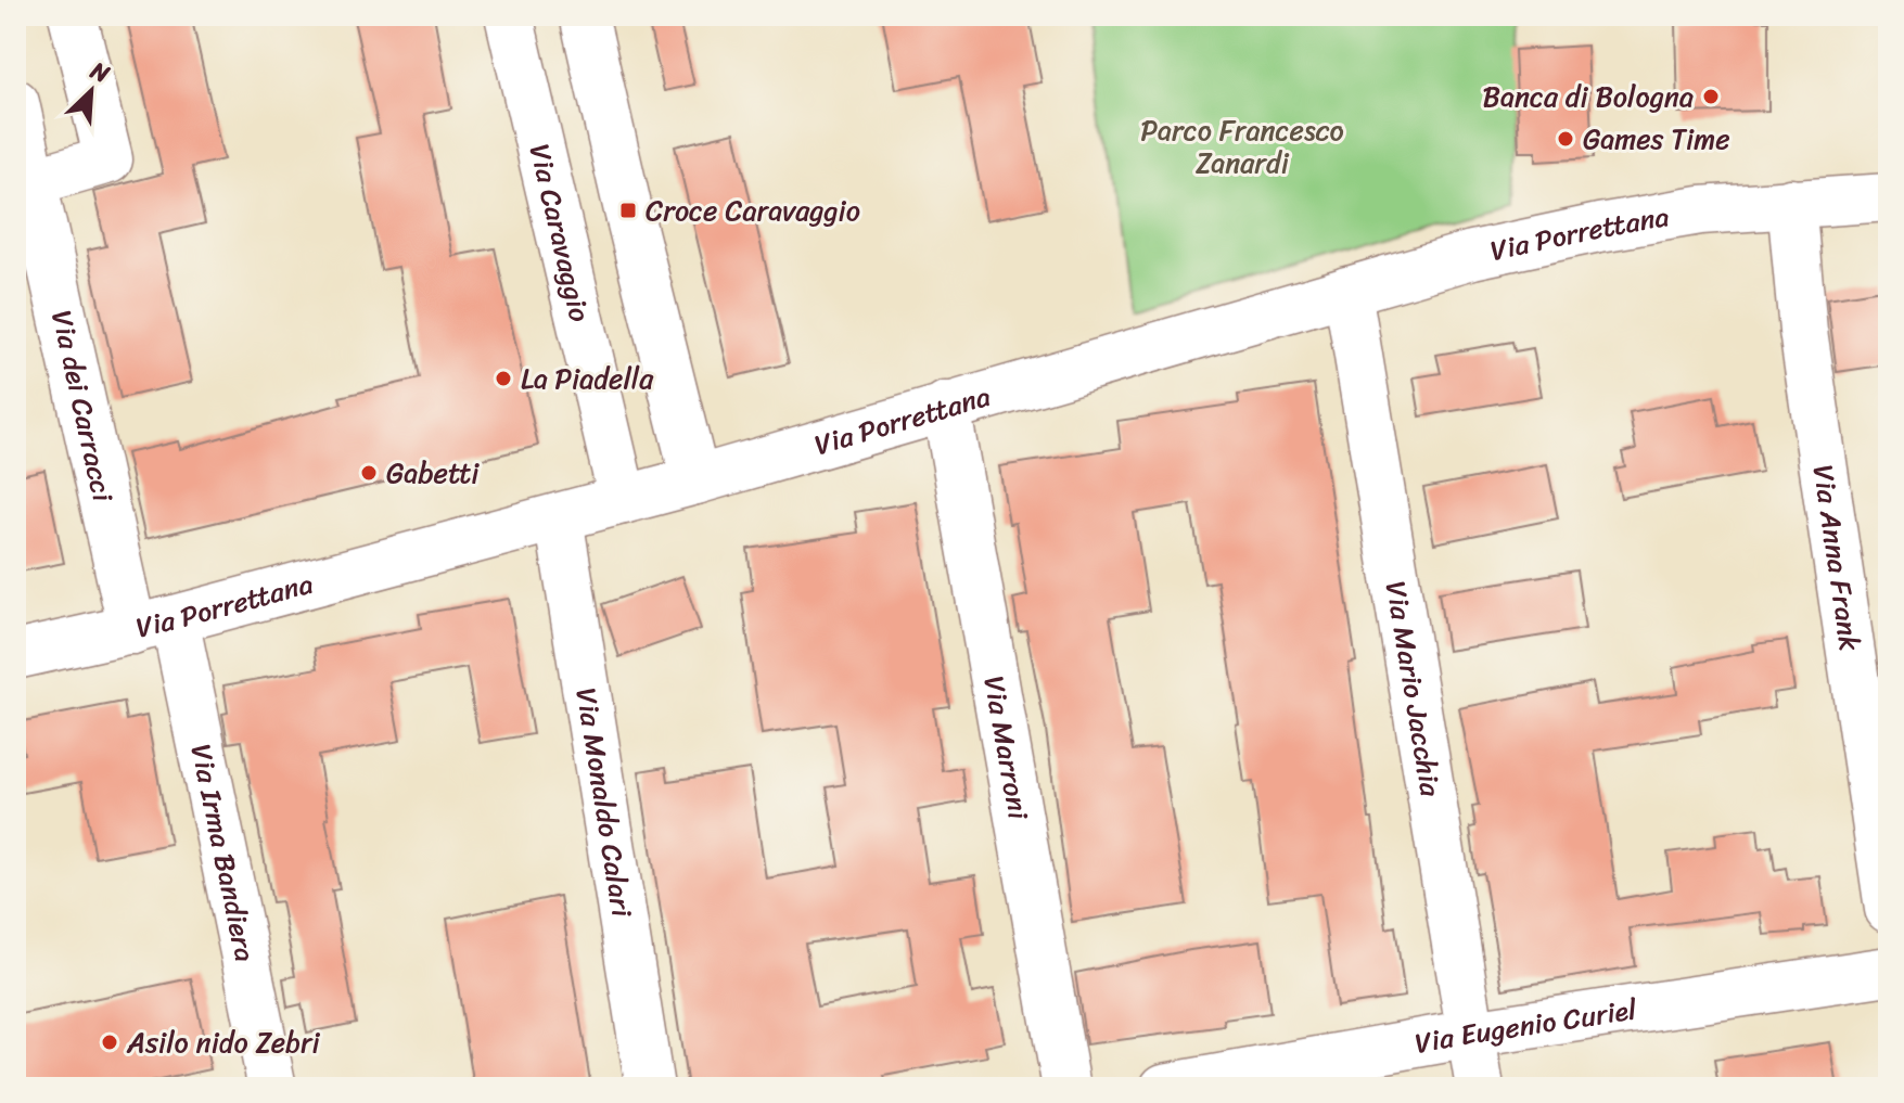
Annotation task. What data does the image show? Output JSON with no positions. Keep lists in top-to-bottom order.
{
  "streets": {
    "street": [
      "Via Caravaggio",
      "Via Porrettana",
      "Via dei Carracci",
      "Via Anna Frank",
      "Via Mario Jacchia",
      "Via Marroni",
      "Via Monaldo Calari",
      "Via Irma Bandiera",
      "Via Eugenio Curiel"
    ]
  },
  "crossings": [
    ["Via Caravaggio", "Via Porrettana"],
    ["Via Porrettana", "Via dei Carracci"],
    ["Via Porrettana", "Via Anna Frank"],
    ["Via Porrettana", "Via Mario Jacchia"],
    ["Via Porrettana", "Via Marroni"],
    ["Via Porrettana", "Via Monaldo Calari"],
    ["Via Porrettana", "Via Irma Bandiera"],
    ["Via dei Carracci", "Via Irma Bandiera"],
    ["Via Mario Jacchia", "Via Eugenio Curiel"]
  ],
  "parks": ["Parco Francesco Zanardi"],
  "places": {
    "other": [
      "Banca di Bologna",
      "Games Time",
      "La Piadella",
      "Gabetti",
      "Asilo nido Zebri"
    ],
    "transit": ["Croce Caravaggio"]
  },
  "north": "top right"
}
